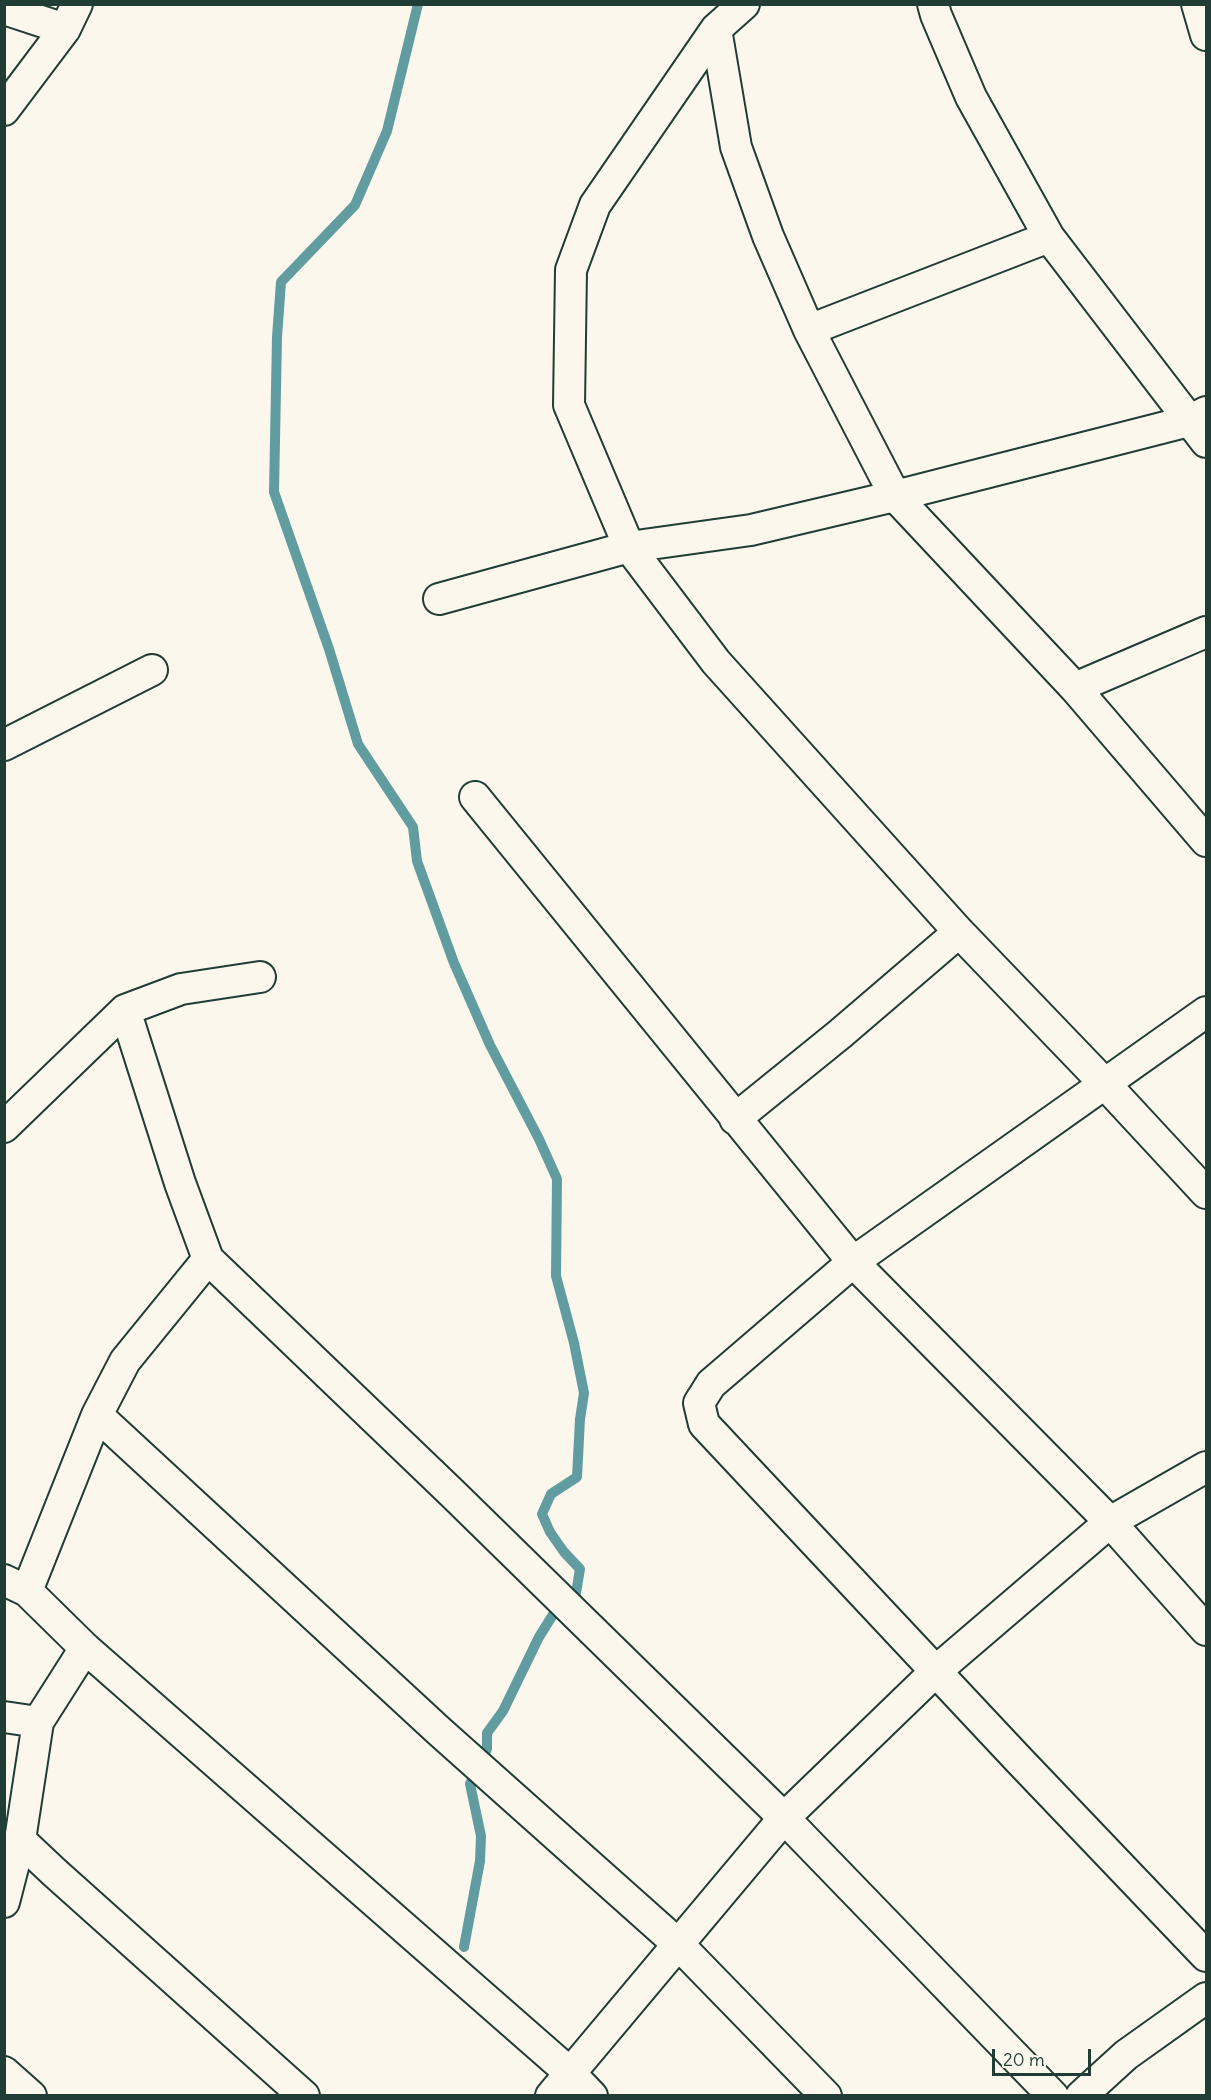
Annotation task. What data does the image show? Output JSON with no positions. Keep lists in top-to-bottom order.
{
  "scale_bar": "20 m"
}
